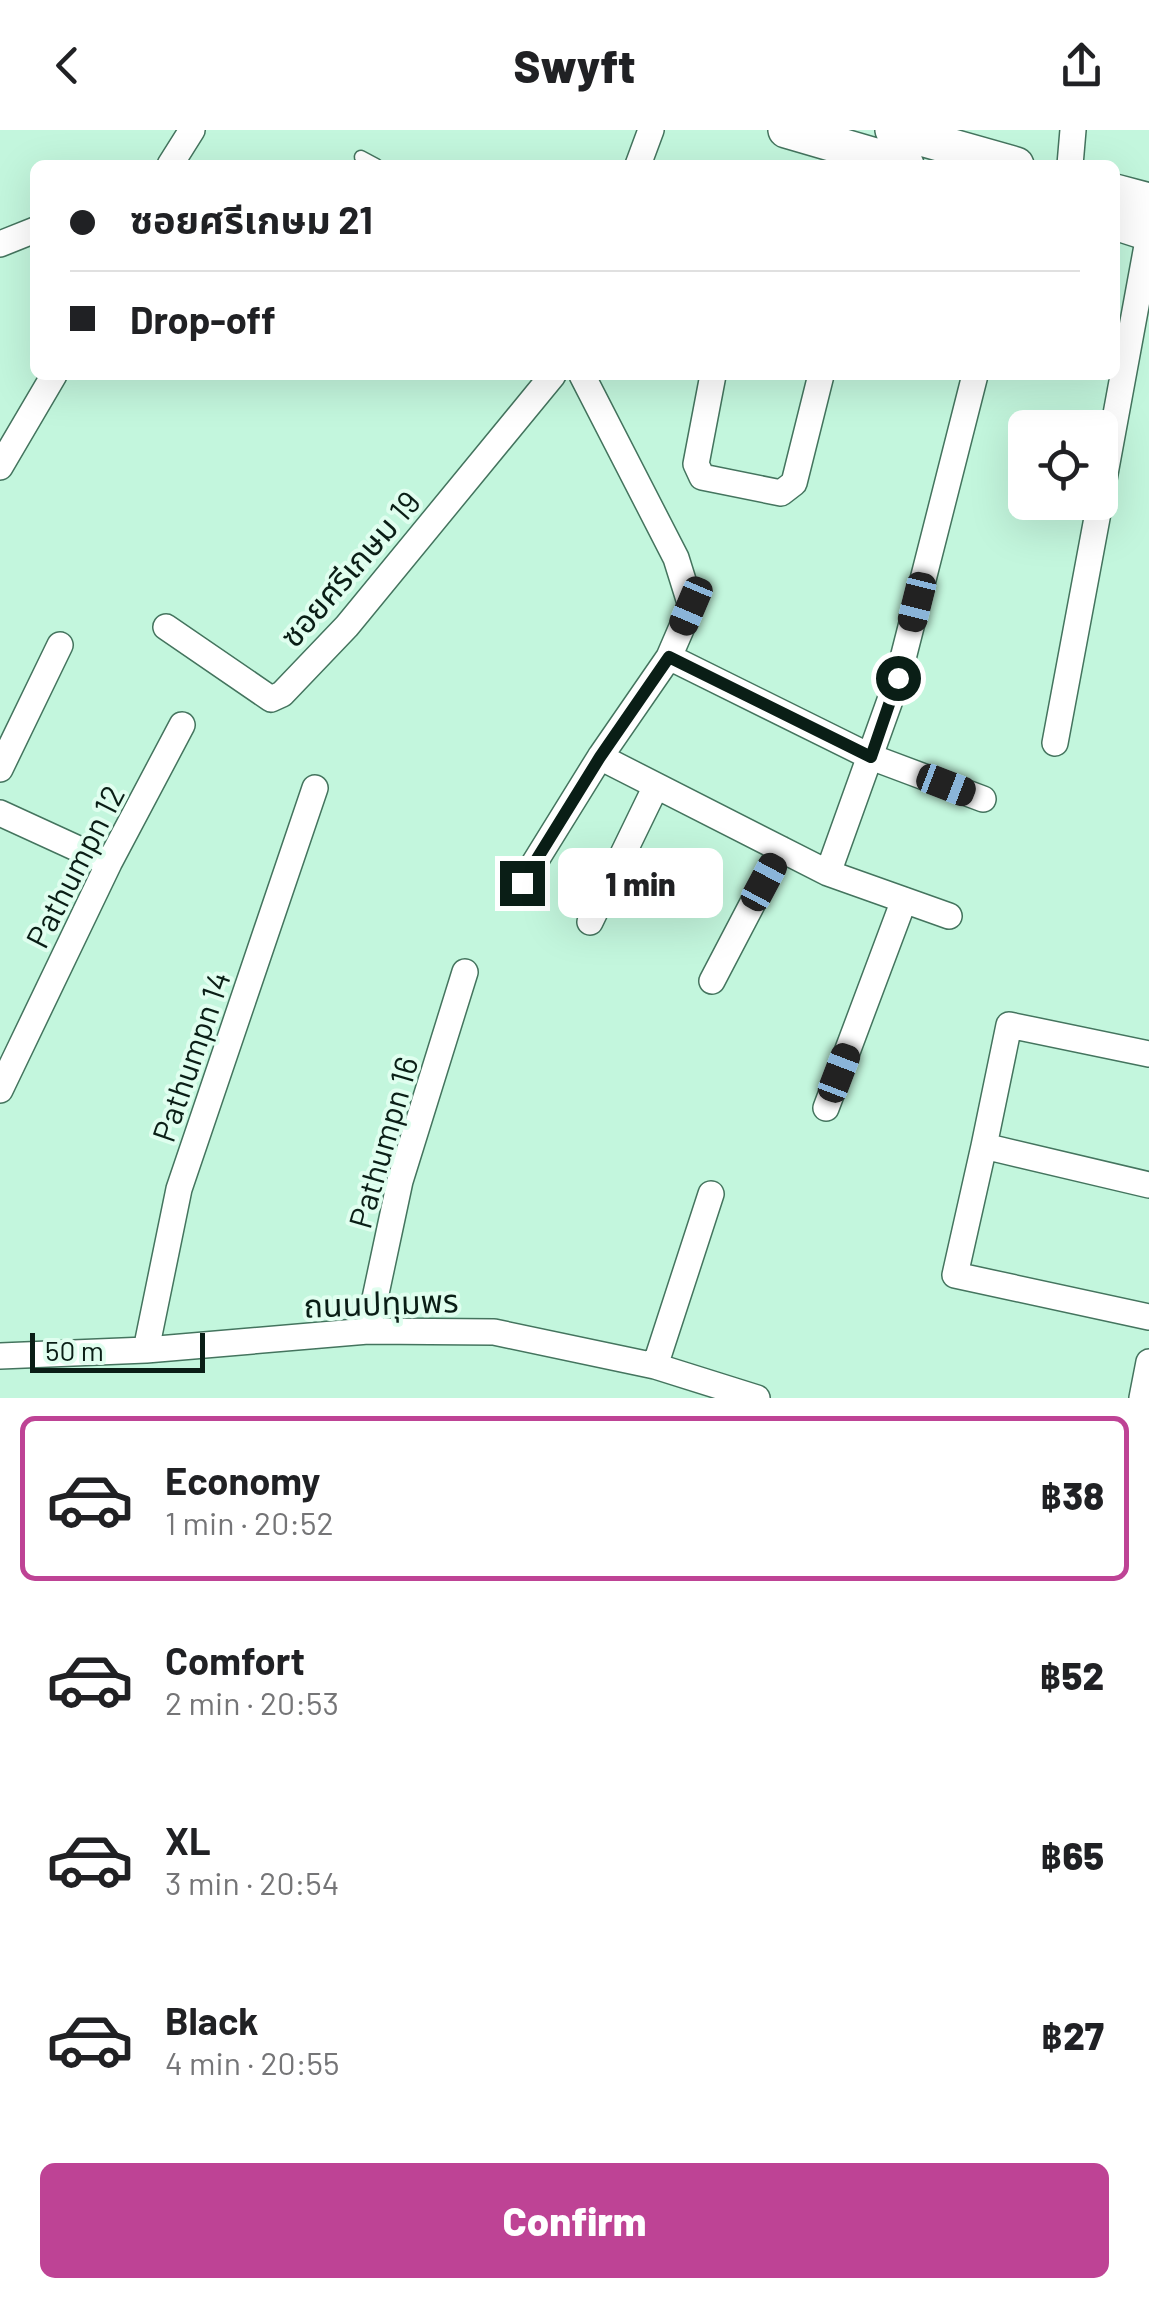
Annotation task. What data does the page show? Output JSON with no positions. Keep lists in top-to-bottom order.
{
  "streets": {
    "street": [
      "ซอยศรีเกษม 19",
      "Pathumpn 12",
      "Pathumpn 14",
      "Pathumpn 16",
      "ถนนปทุมพร"
    ]
  },
  "crossings": [
    ["Pathumpn 14", "ถนนปทุมพร"],
    ["Pathumpn 16", "ถนนปทุมพร"]
  ],
  "scale_bar": "50 m",
  "page": {
    "header": "Swyft",
    "banner": ["ซอยศรีเกษม 21", "Drop-off"],
    "bubble": "1 min",
    "scale": "50 m",
    "list": [
      {
        "name": "Economy",
        "note": "1 min · 20:52",
        "value": "฿38"
      },
      {
        "name": "Comfort",
        "note": "2 min · 20:53",
        "value": "฿52"
      },
      {
        "name": "XL",
        "note": "3 min · 20:54",
        "value": "฿65"
      },
      {
        "name": "Black",
        "note": "4 min · 20:55",
        "value": "฿27"
      }
    ],
    "buttons": "Confirm"
  }
}
